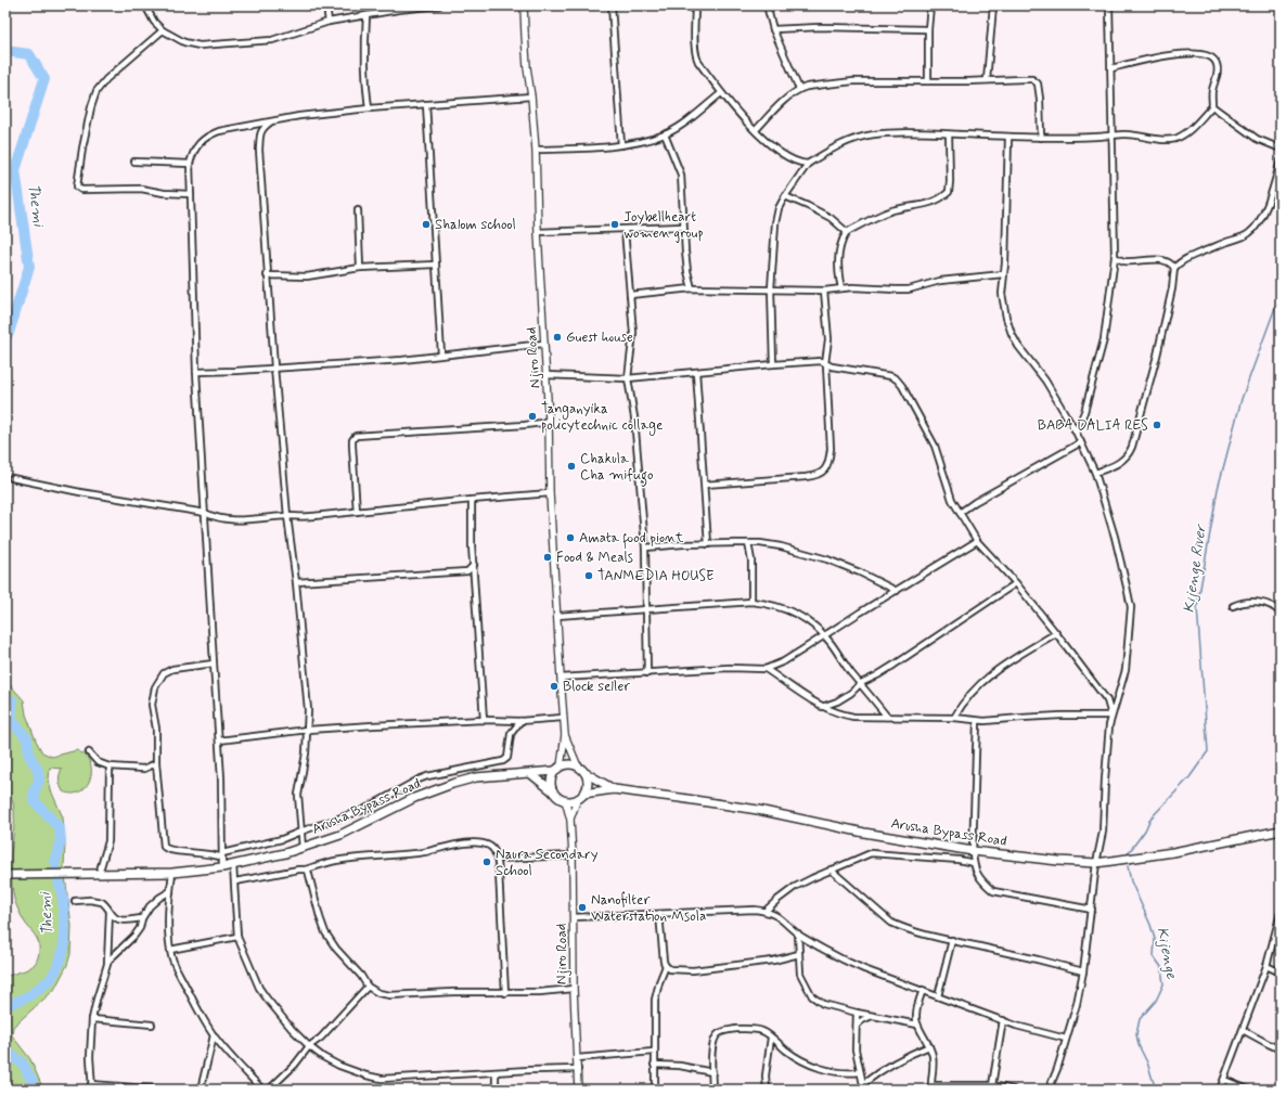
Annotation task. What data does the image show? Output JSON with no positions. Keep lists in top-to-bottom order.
{
  "streets": {
    "main road": ["Arusha Bypass Road"],
    "street": ["Njiro Road"]
  },
  "crossings": [
    ["Njiro Road", "Arusha Bypass Road"]
  ],
  "water": ["Themi", "Kijenge River", "Kijenge"],
  "places": [
    "Shalom school",
    "Joybellheart women group",
    "Guest house",
    "Tanganyika policytechnic collage",
    "BABA DALIA RES",
    "Chakula Cha mifugo",
    "Amata food piont",
    "Food & Meals",
    "TANMEDIA HOUSE",
    "Block seller",
    "Naura Secondary School",
    "Nanofilter Waterstation Msola"
  ]
}
